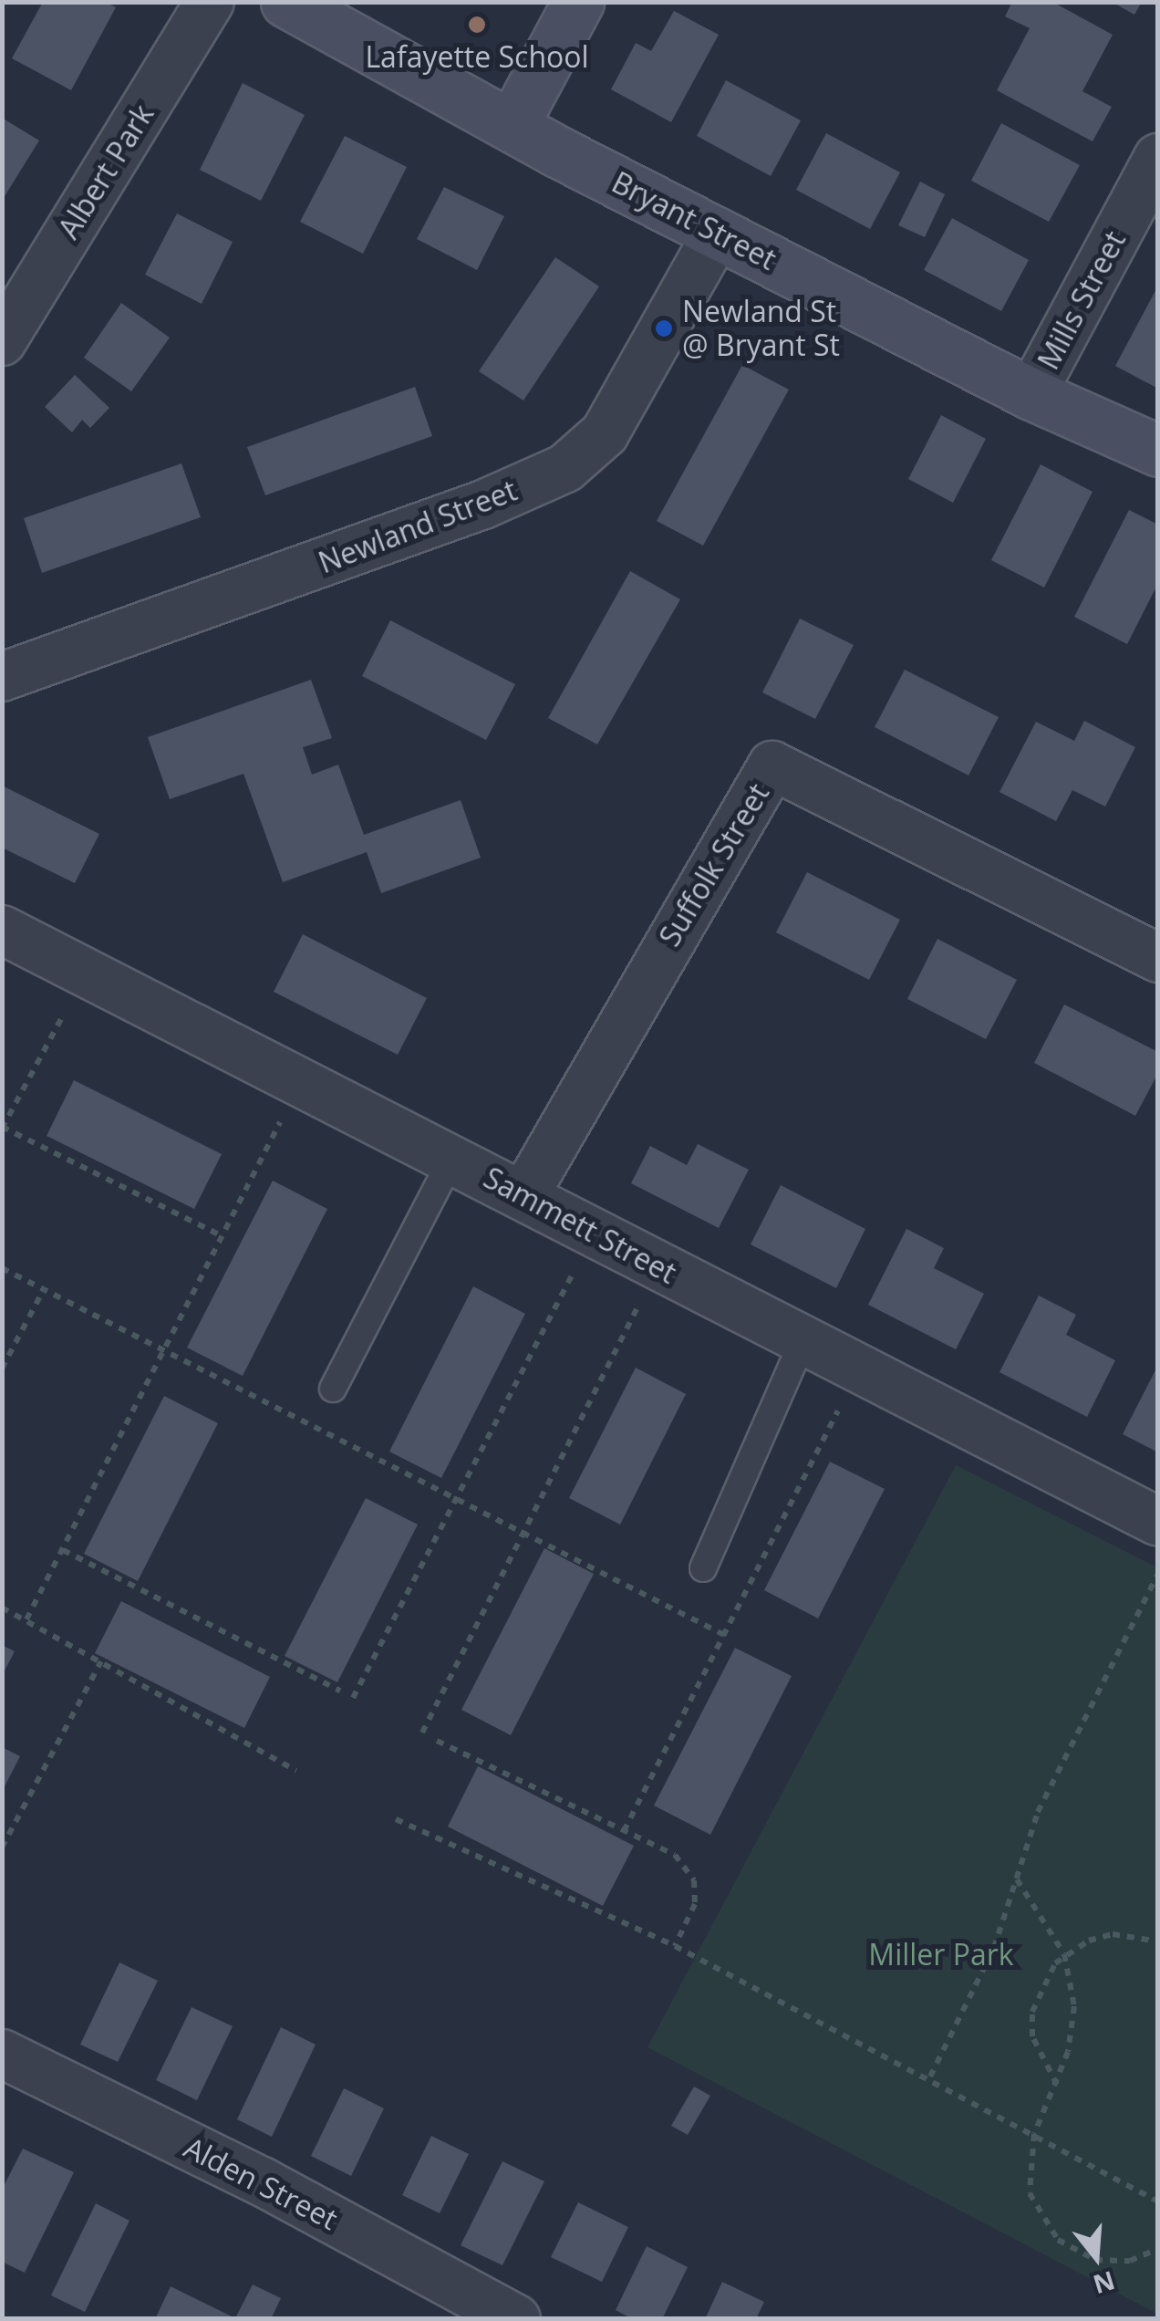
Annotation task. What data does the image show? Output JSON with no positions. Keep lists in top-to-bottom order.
{
  "streets": {
    "main road": ["Bryant Street"],
    "street": [
      "Albert Park",
      "Mills Street",
      "Newland Street",
      "Suffolk Street",
      "Sammett Street",
      "Alden Street"
    ]
  },
  "crossings": [
    ["Bryant Street", "Mills Street"],
    ["Bryant Street", "Newland Street"],
    ["Suffolk Street", "Sammett Street"]
  ],
  "parks": ["Miller Park"],
  "places": ["Lafayette School", "Newland St @ Bryant St"],
  "north": "bottom"
}
